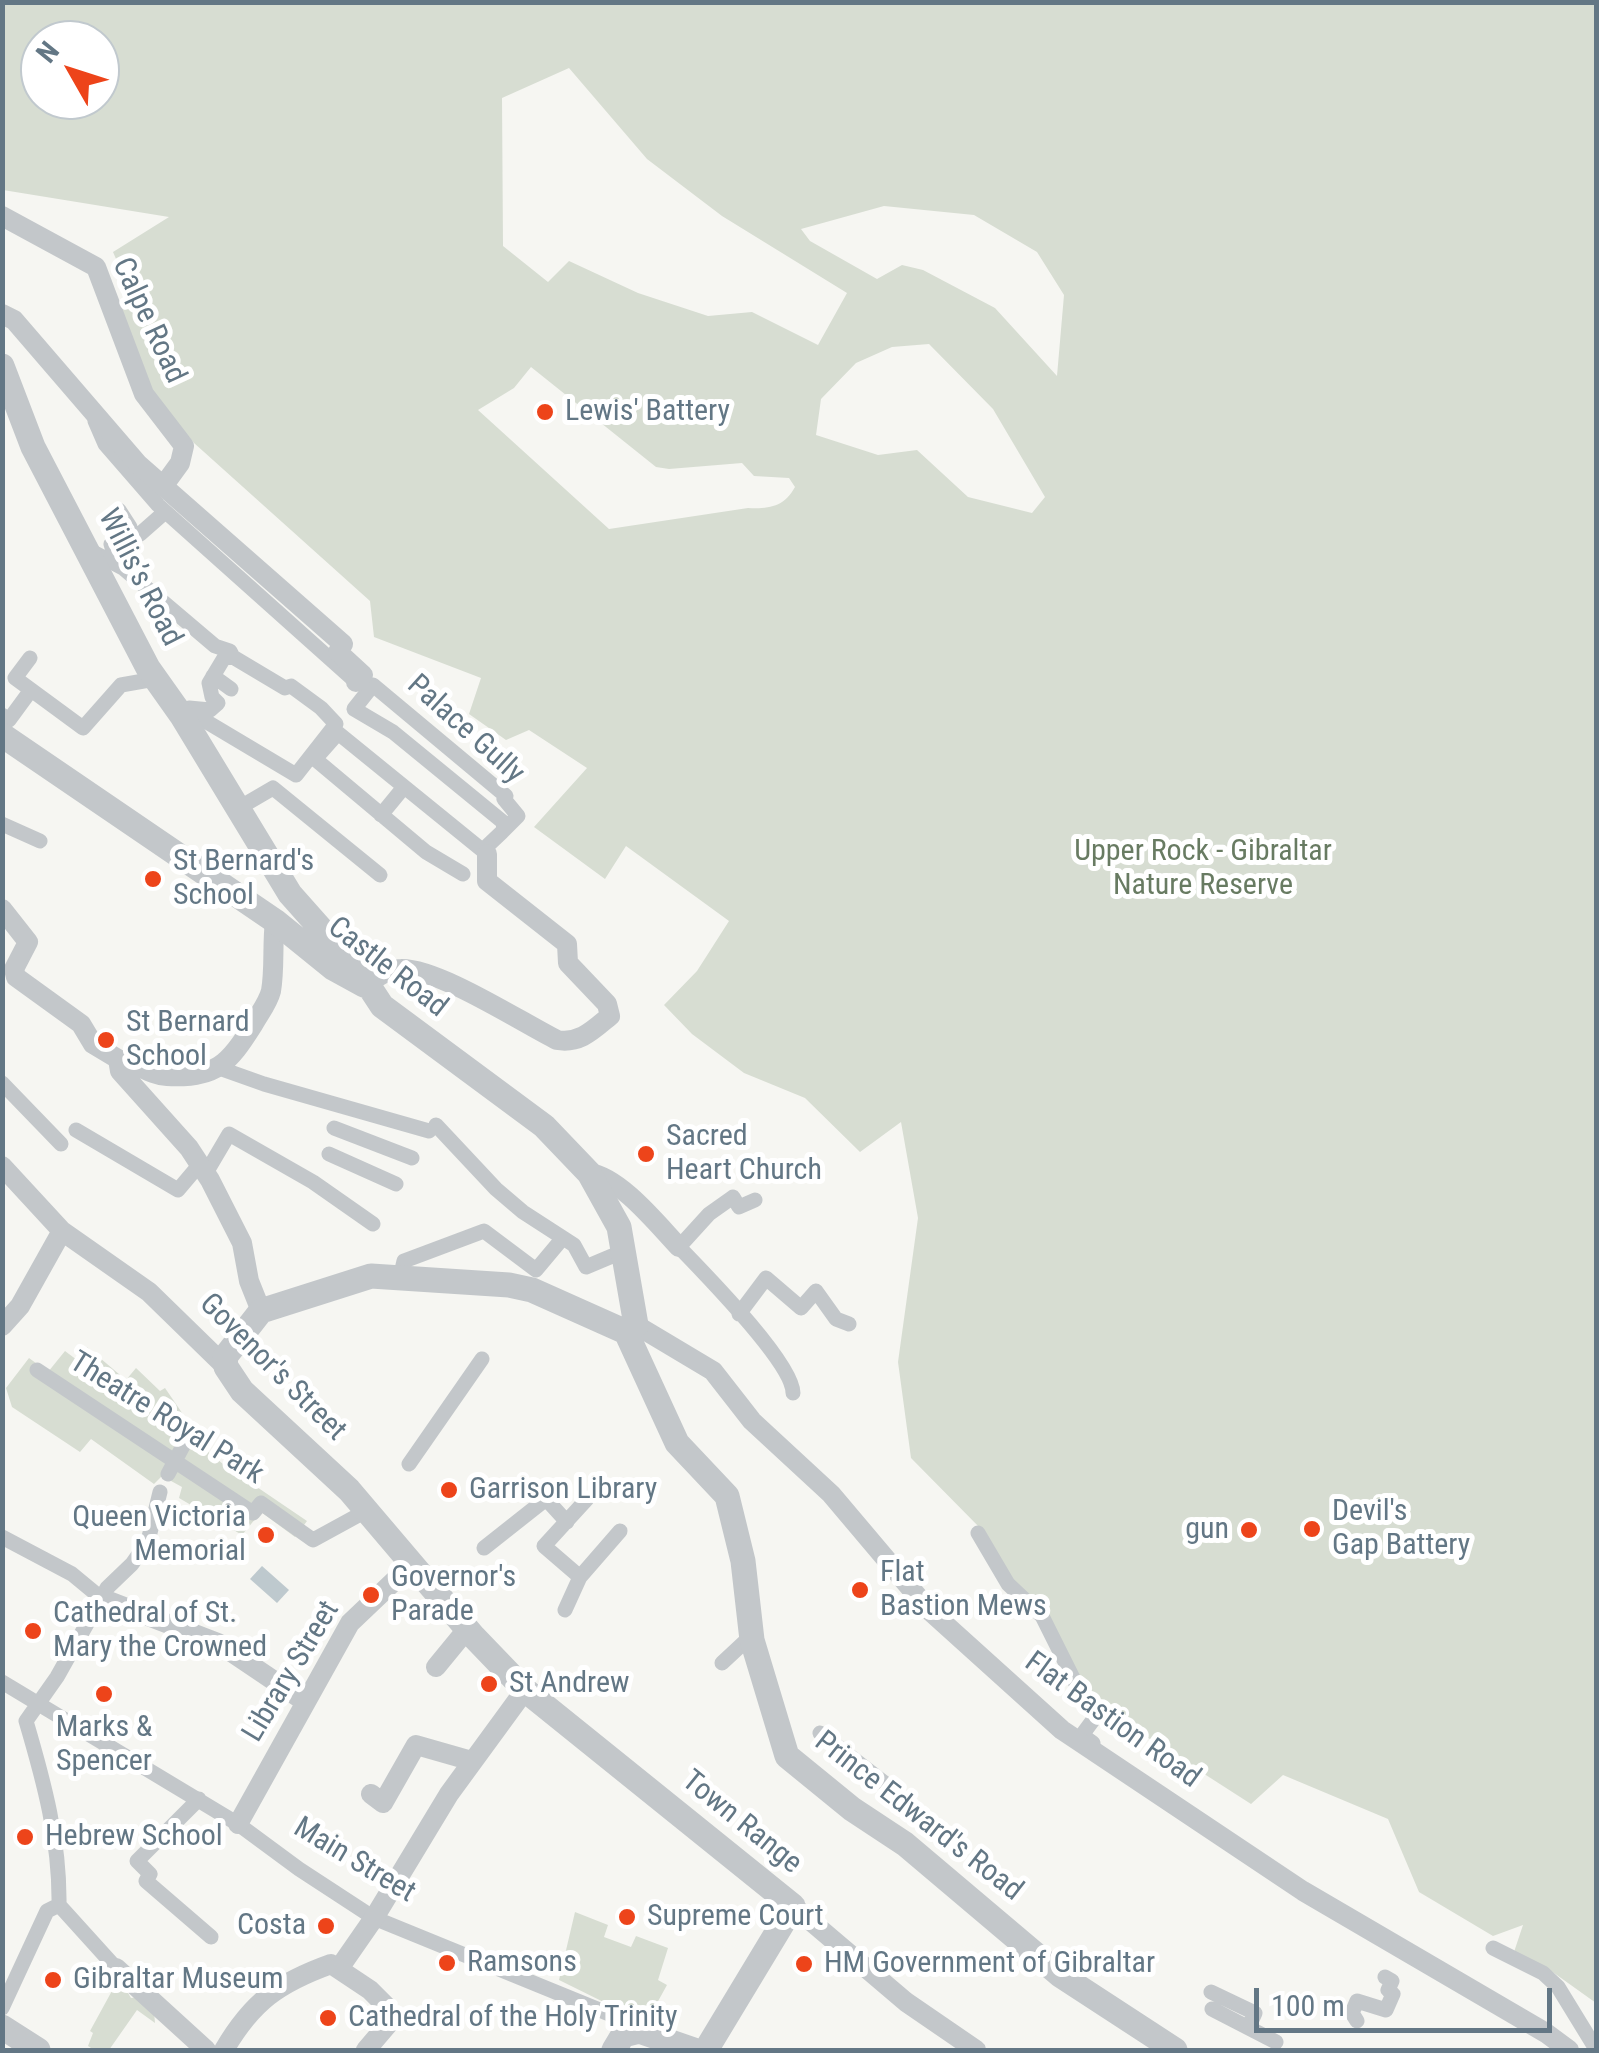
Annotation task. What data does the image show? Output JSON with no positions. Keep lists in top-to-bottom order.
{
  "streets": {
    "street": [
      "Calpe Road",
      "Willis’s Road",
      "Palace Gully",
      "Castle Road",
      "Govenor's Street",
      "Theatre Royal Park",
      "Library Street",
      "Flat Bastion Road",
      "Prince Edward's Road",
      "Town Range",
      "Main Street"
    ]
  },
  "crossings": [
    ["Willis’s Road", "Castle Road"],
    ["Castle Road", "Flat Bastion Road"],
    ["Castle Road", "Prince Edward's Road"],
    ["Govenor's Street", "Theatre Royal Park"],
    ["Govenor's Street", "Library Street"],
    ["Govenor's Street", "Town Range"],
    ["Library Street", "Main Street"],
    ["Flat Bastion Road", "Prince Edward's Road"]
  ],
  "parks": ["Upper Rock - Gibraltar Nature Reserve"],
  "places": [
    "Lewis' Battery",
    "St Bernard's School",
    "St Bernard School",
    "Sacred Heart Church",
    "Garrison Library",
    "Devil's Gap Battery",
    "gun",
    "Queen Victoria Memorial",
    "Flat Bastion Mews",
    "Governor's Parade",
    "Cathedral of St. Mary the Crowned",
    "St Andrew",
    "Marks & Spencer",
    "Hebrew School",
    "Supreme Court",
    "Costa",
    "Ramsons",
    "HM Government of Gibraltar",
    "Gibraltar Museum",
    "Cathedral of the Holy Trinity"
  ],
  "scale_bar": "100 m",
  "north": "top left"
}
